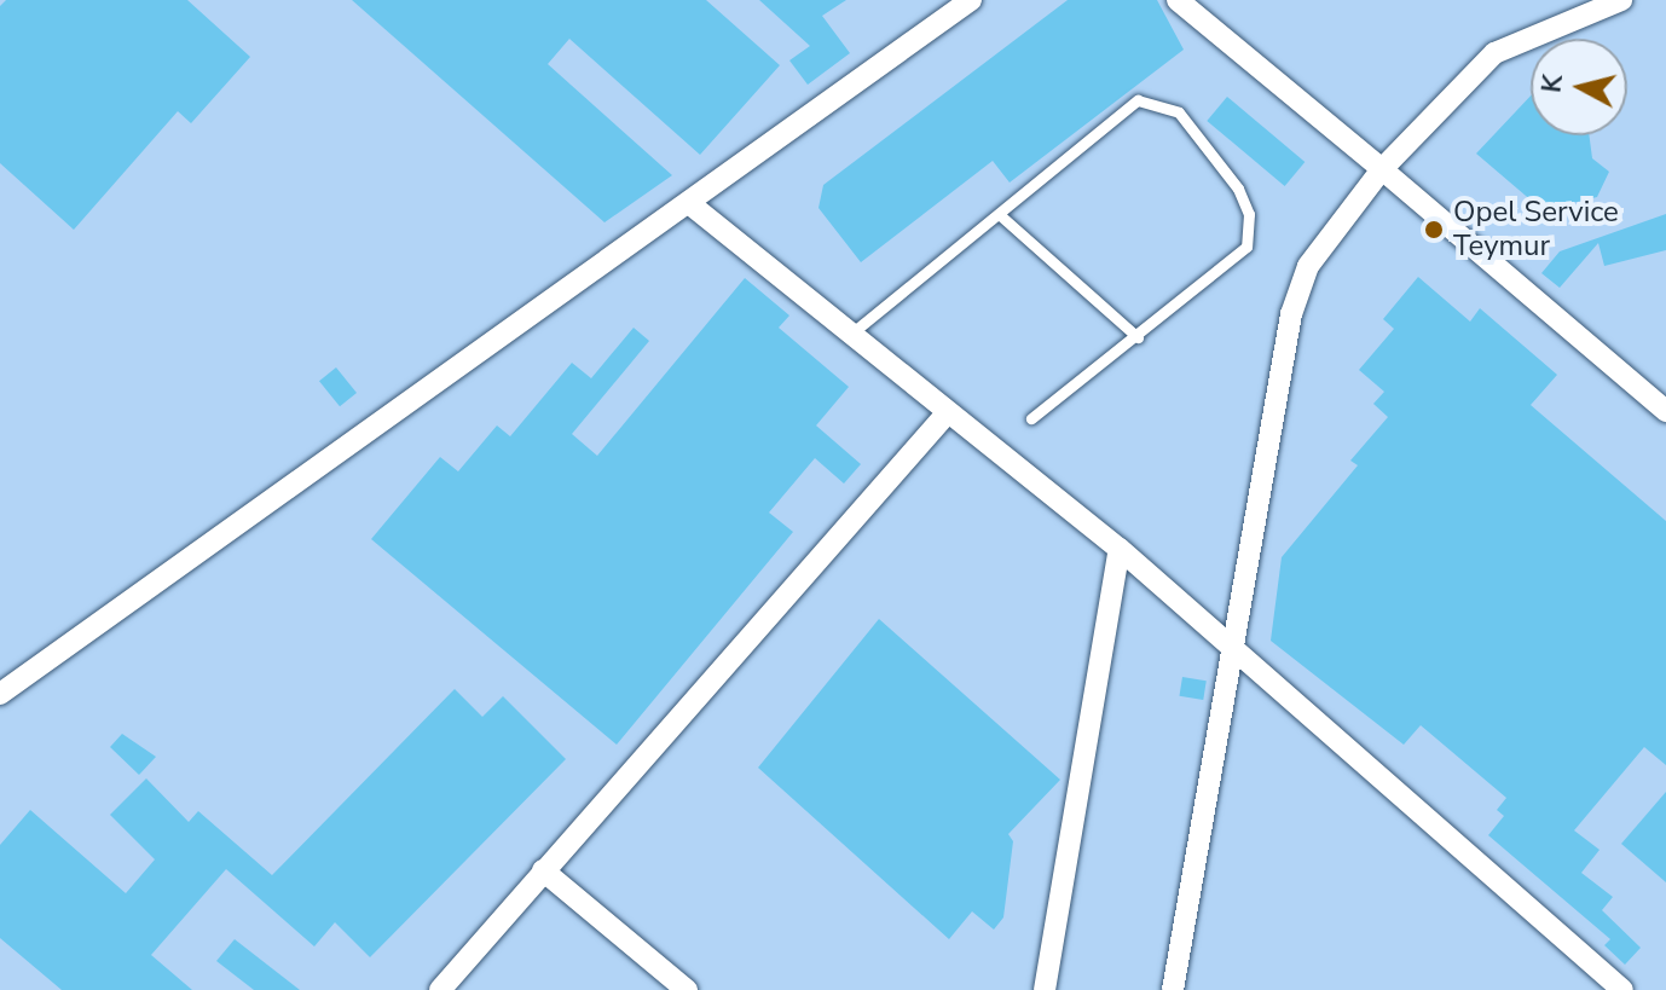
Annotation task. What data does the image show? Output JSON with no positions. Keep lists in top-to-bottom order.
{
  "places": ["Opel Service Teymur"],
  "north": "left"
}
